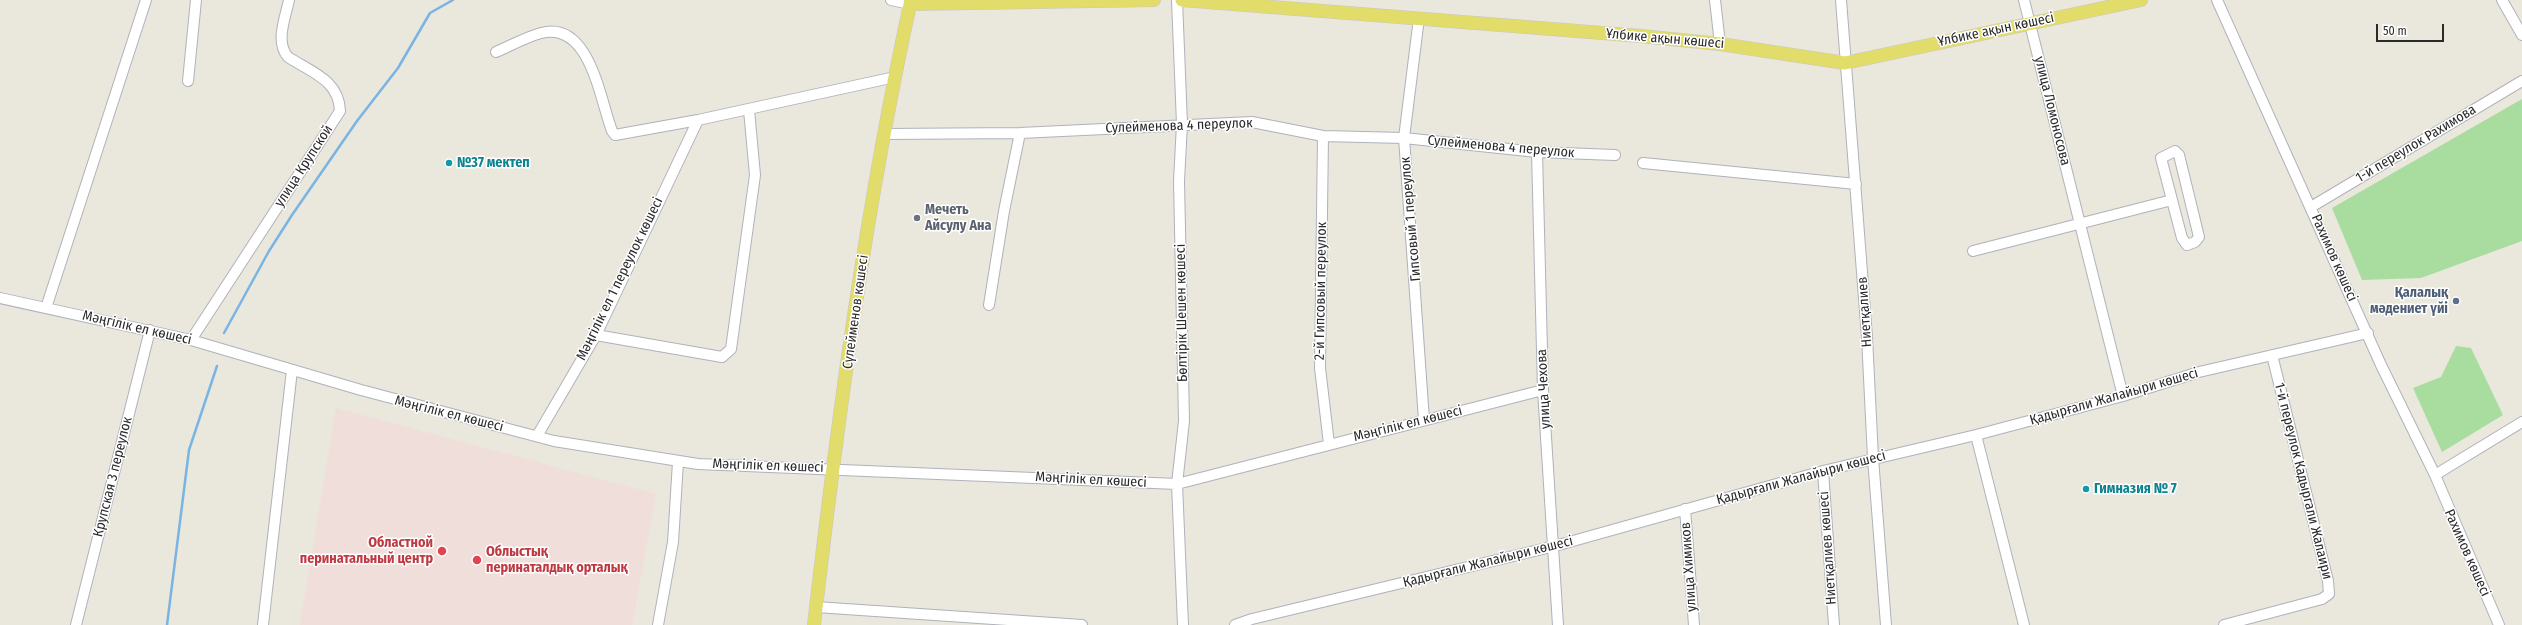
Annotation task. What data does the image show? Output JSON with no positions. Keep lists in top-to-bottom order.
{
  "streets": {
    "main road": ["Ұлбике ақын көшесі", "Сүлейменов көшесі"],
    "street": [
      "улица Ломоносова",
      "Сулейменова 4 переулок",
      "1-й переулок Рахимова",
      "улица Крупской",
      "Гипсовый 1 переулок",
      "Рахимов көшесі",
      "Мәңгілік ел 1 переулок көшесі",
      "2-й Гипсовый переулок",
      "Ниетқалиев",
      "Бөлтірік Шешен көшесі",
      "Мәңгілік ел көшесі",
      "улица Чехова",
      "Қадырғали Жалайыри көшесі",
      "Крупская 3 переулок",
      "1-й переулок Кадыргали Жалаири",
      "Ниетқалиев көшесі",
      "улица Химиков"
    ]
  },
  "crossings": [
    ["Ұлбике ақын көшесі", "улица Ломоносова"],
    ["Ұлбике ақын көшесі", "Гипсовый 1 переулок"],
    ["Ұлбике ақын көшесі", "Ниетқалиев"],
    ["улица Ломоносова", "Қадырғали Жалайыри көшесі"],
    ["Сулейменова 4 переулок", "Гипсовый 1 переулок"],
    ["Сулейменова 4 переулок", "2-й Гипсовый переулок"],
    ["Сулейменова 4 переулок", "Сүлейменов көшесі"],
    ["Сулейменова 4 переулок", "Бөлтірік Шешен көшесі"],
    ["Сулейменова 4 переулок", "улица Чехова"],
    ["1-й переулок Рахимова", "Рахимов көшесі"],
    ["улица Крупской", "Мәңгілік ел көшесі"],
    ["Гипсовый 1 переулок", "Мәңгілік ел көшесі"],
    ["Рахимов көшесі", "Қадырғали Жалайыри көшесі"],
    ["Мәңгілік ел 1 переулок көшесі", "Мәңгілік ел көшесі"],
    ["2-й Гипсовый переулок", "Мәңгілік ел көшесі"],
    ["Сүлейменов көшесі", "Мәңгілік ел көшесі"],
    ["Ниетқалиев", "Қадырғали Жалайыри көшесі"],
    ["Бөлтірік Шешен көшесі", "Мәңгілік ел көшесі"],
    ["Мәңгілік ел көшесі", "улица Чехова"],
    ["Мәңгілік ел көшесі", "Крупская 3 переулок"],
    ["улица Чехова", "Қадырғали Жалайыри көшесі"],
    ["Қадырғали Жалайыри көшесі", "1-й переулок Кадыргали Жалаири"],
    ["Қадырғали Жалайыри көшесі", "Ниетқалиев көшесі"],
    ["Қадырғали Жалайыри көшесі", "улица Химиков"]
  ],
  "places": [
    "№37 мектеп",
    "Мечеть Айсулу Ана",
    "Қалалық мәдениет үйі",
    "Гимназия № 7",
    "Областной перинатальный центр",
    "Облыстық перинаталдық орталық"
  ],
  "scale_bar": "50 m"
}
